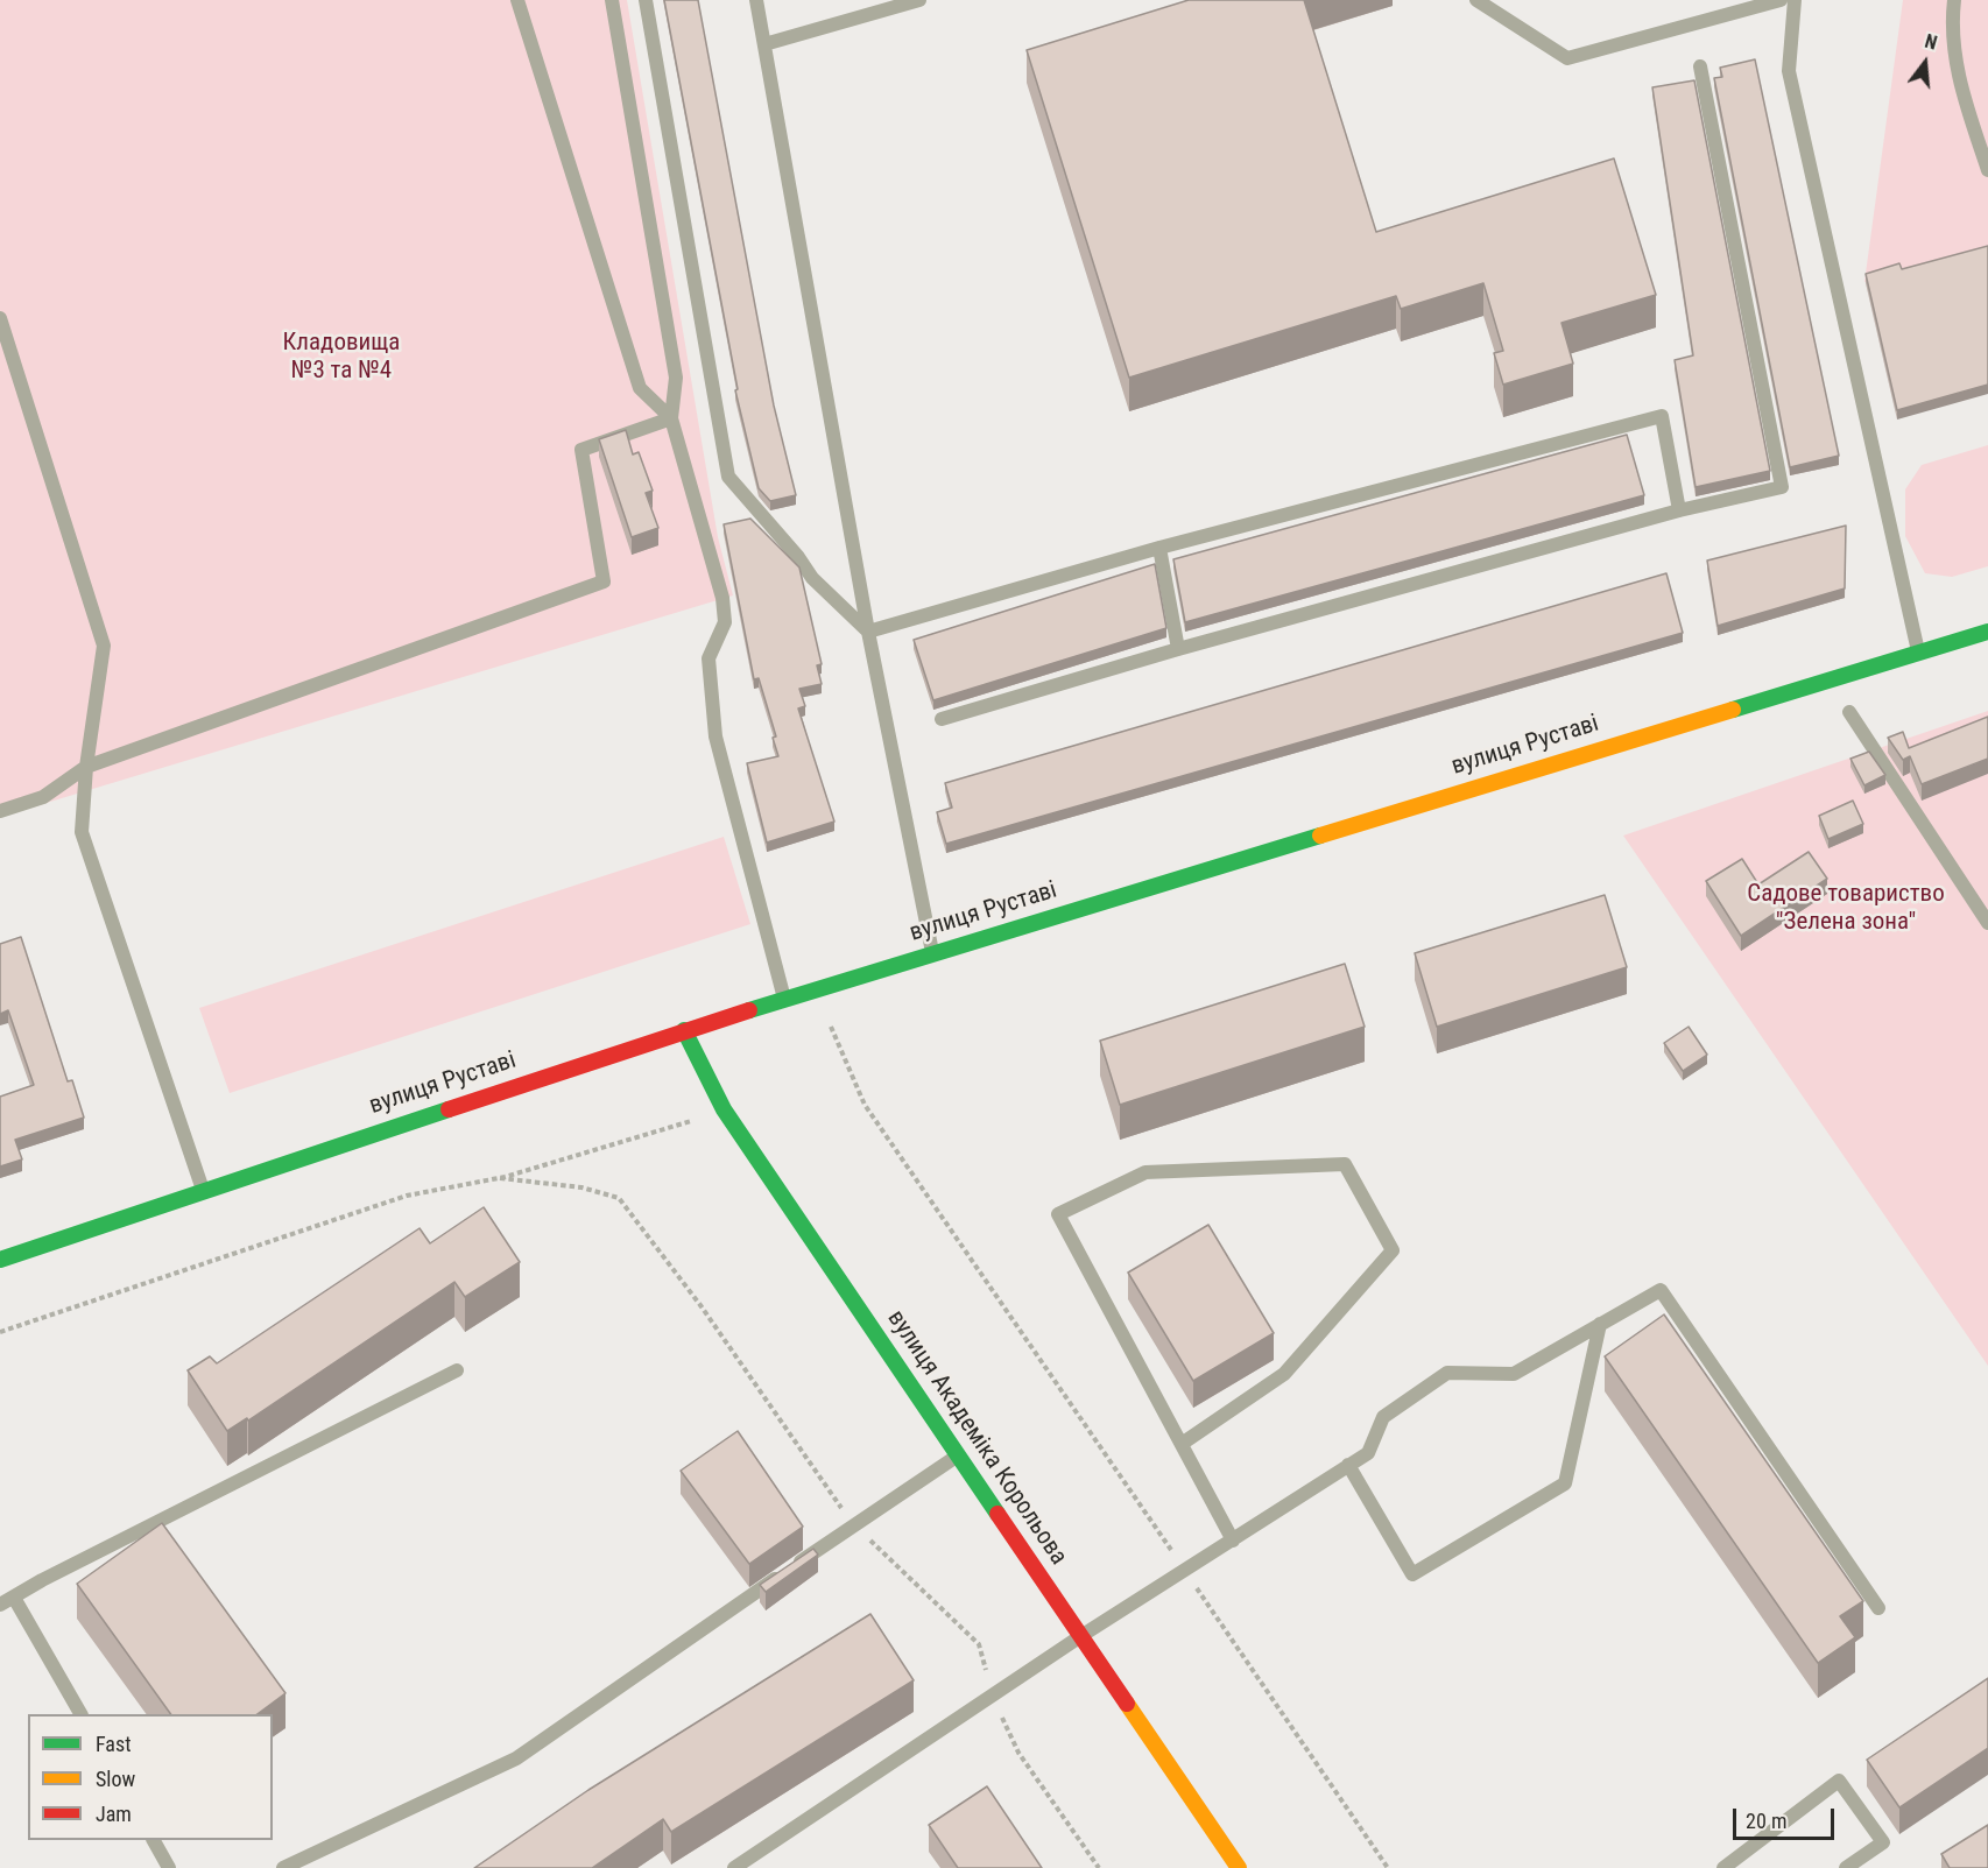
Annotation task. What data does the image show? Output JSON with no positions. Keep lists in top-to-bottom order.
{
  "streets": {
    "main road": ["вулиця Руставі", "вулиця Академіка Корольова"]
  },
  "crossings": [
    ["вулиця Руставі", "вулиця Академіка Корольова"]
  ],
  "parks": ["Кладовища №3 та №4", "Садове товариство \"Зелена зона\""],
  "legend": ["Fast", "Slow", "Jam"],
  "scale_bar": "20 m",
  "north": "top"
}
